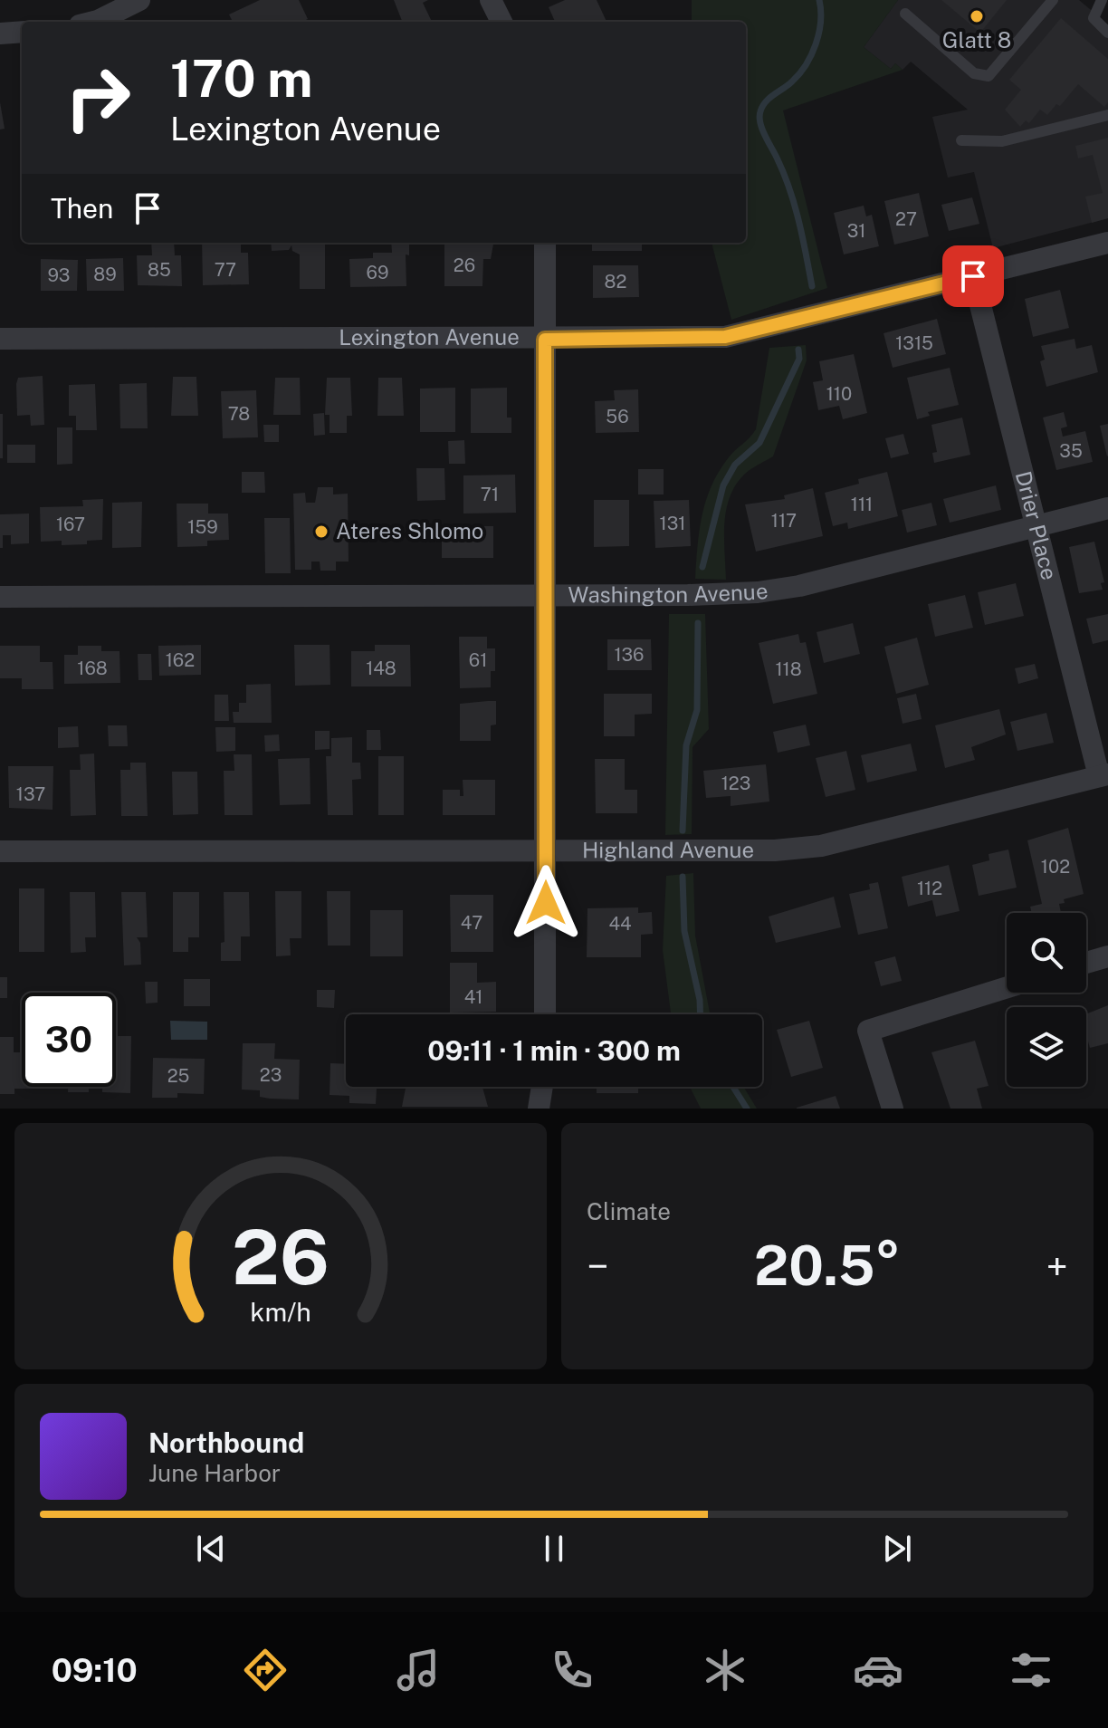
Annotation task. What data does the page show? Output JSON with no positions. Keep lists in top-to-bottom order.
{
  "streets": {
    "street": [
      "Lexington Avenue",
      "Drier Place",
      "Washington Avenue",
      "Highland Avenue"
    ]
  },
  "crossings": [
    ["Lexington Avenue", "Drier Place"],
    ["Drier Place", "Washington Avenue"],
    ["Drier Place", "Highland Avenue"]
  ],
  "places": ["Glatt 8", "Ateres Shlomo"],
  "house_numbers": [
    "27",
    "31",
    "26",
    "85",
    "77",
    "69",
    "89",
    "93",
    "82",
    "1315",
    "110",
    "78",
    "56",
    "35",
    "71",
    "111",
    "117",
    "131",
    "167",
    "159",
    "136",
    "162",
    "61",
    "168",
    "148",
    "118",
    "123",
    "137",
    "102",
    "112",
    "47",
    "44",
    "41",
    "23",
    "25"
  ],
  "page": {
    "turn": ["170 m", "Lexington Avenue"],
    "then": "Then",
    "limit": "30",
    "trip": "09:11 · 1 min · 300 m",
    "tile": "Climate",
    "heat": ["−", "20.5°", "+"],
    "song": ["Northbound", "June Harbor"],
    "tabs": "09:10",
    "gauge": ["26", "km/h"]
  }
}
